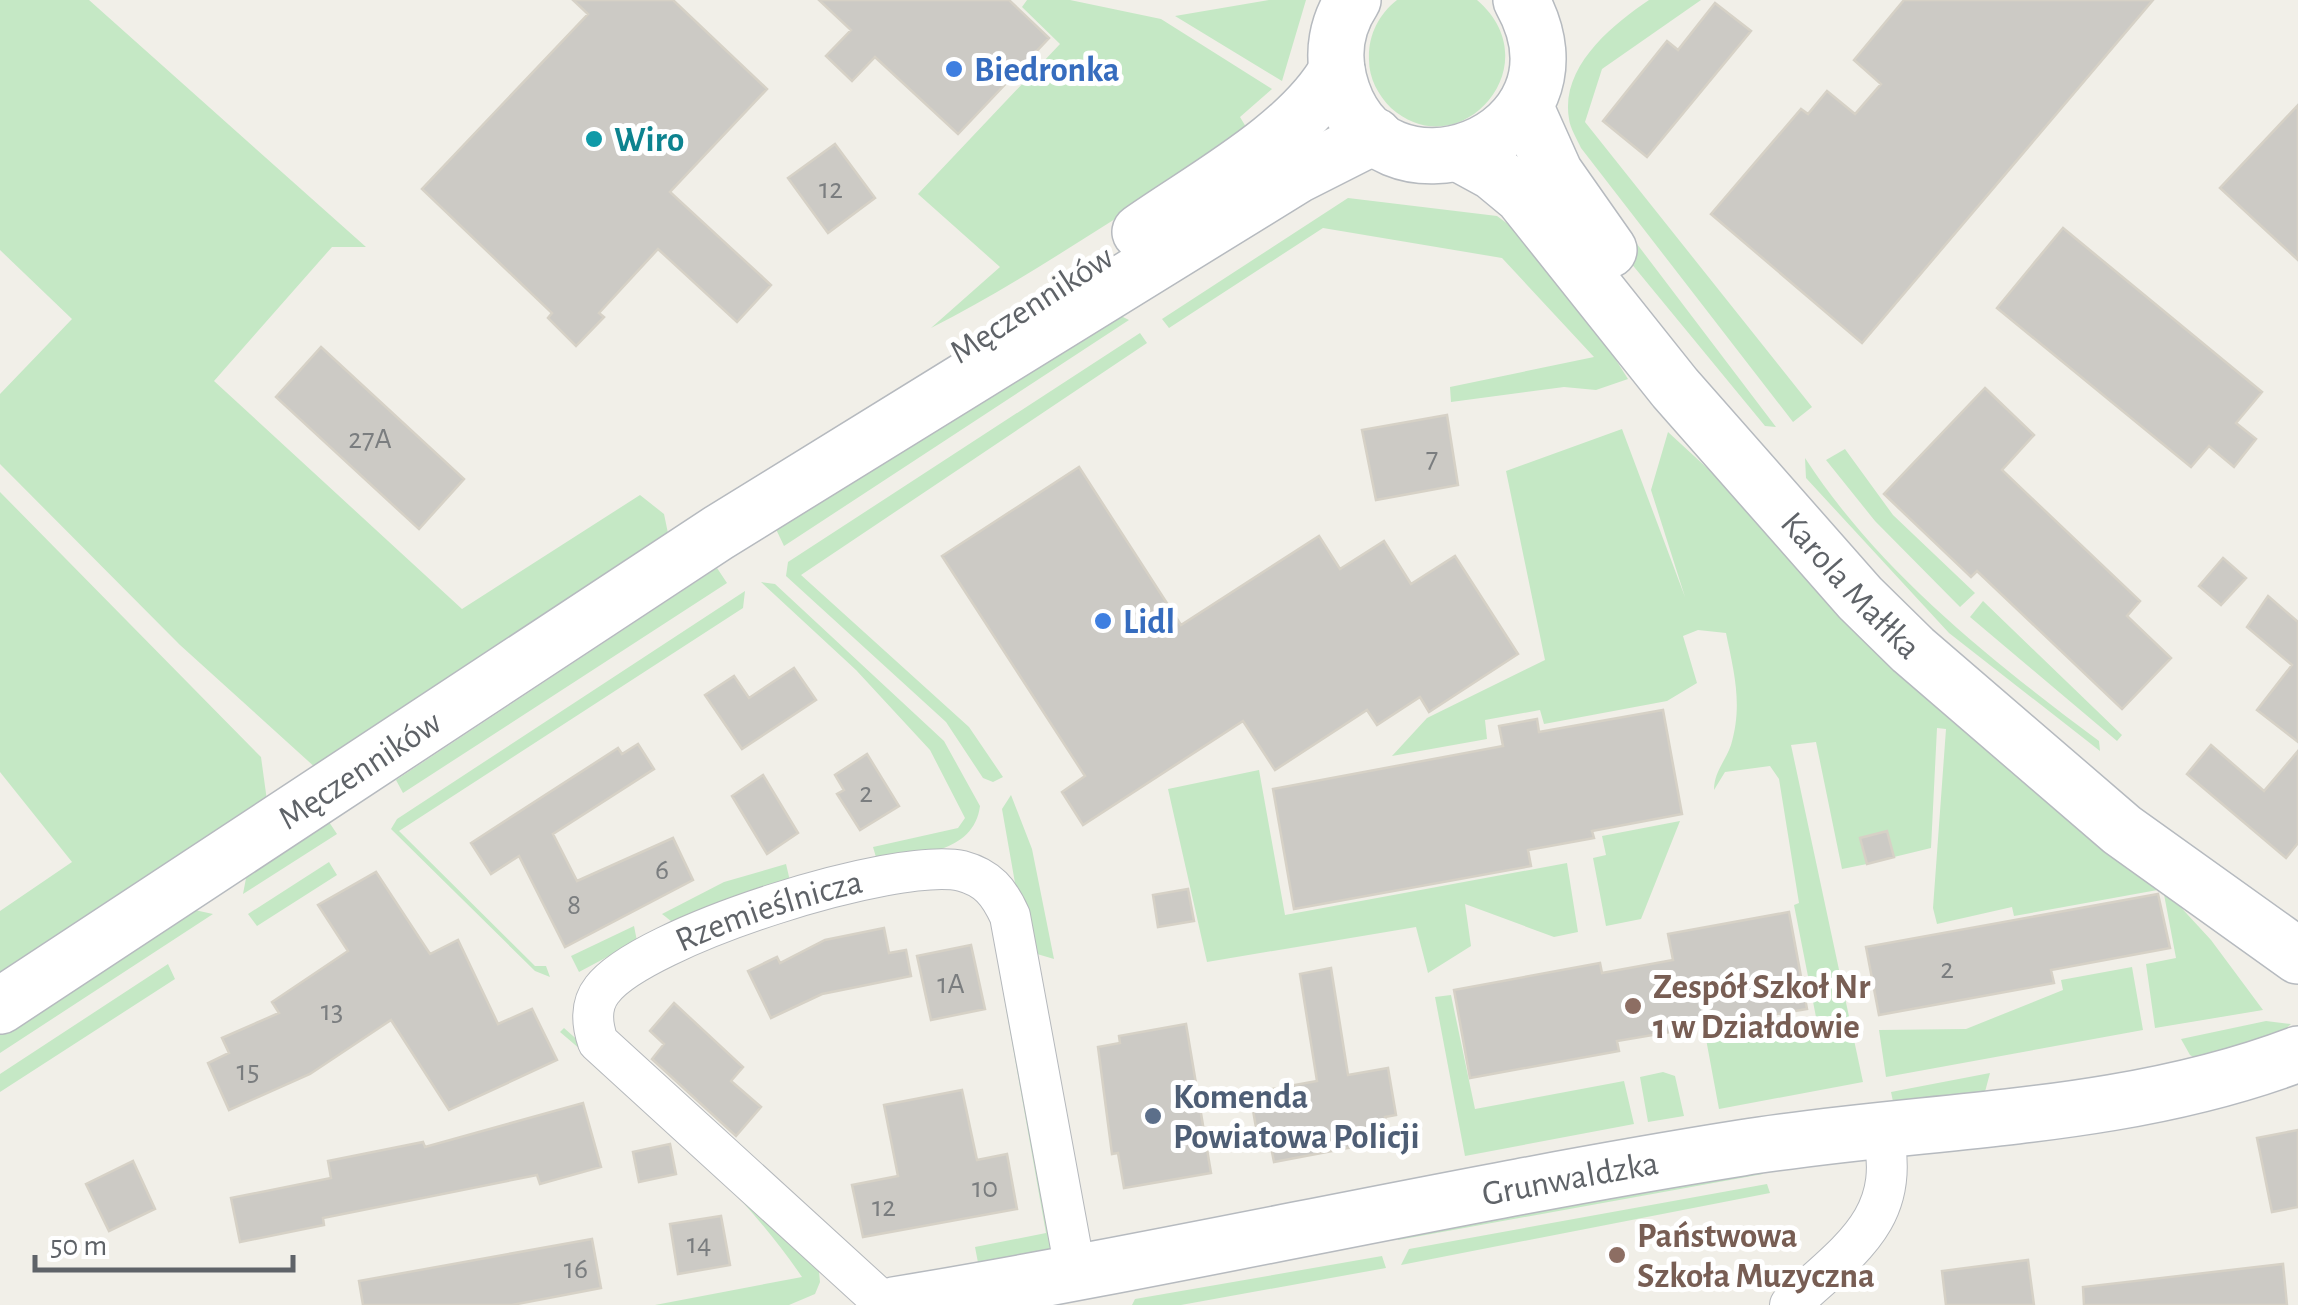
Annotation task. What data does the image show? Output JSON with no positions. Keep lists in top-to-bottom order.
{
  "streets": {
    "main road": ["Męczenników", "Karola Małłka", "Grunwaldzka"],
    "street": ["Rzemieślnicza"]
  },
  "crossings": [
    ["Rzemieślnicza", "Grunwaldzka"]
  ],
  "places": [
    "Biedronka",
    "Wiro",
    "Lidl",
    "Zespół Szkoł Nr 1 w Działdowie",
    "Komenda Powiatowa Policji",
    "Państwowa Szkoła Muzyczna"
  ],
  "house_numbers": [
    "12",
    "27A",
    "7",
    "2",
    "6",
    "8",
    "2",
    "1A",
    "13",
    "15",
    "10",
    "12",
    "14",
    "16"
  ],
  "scale_bar": "50 m"
}
